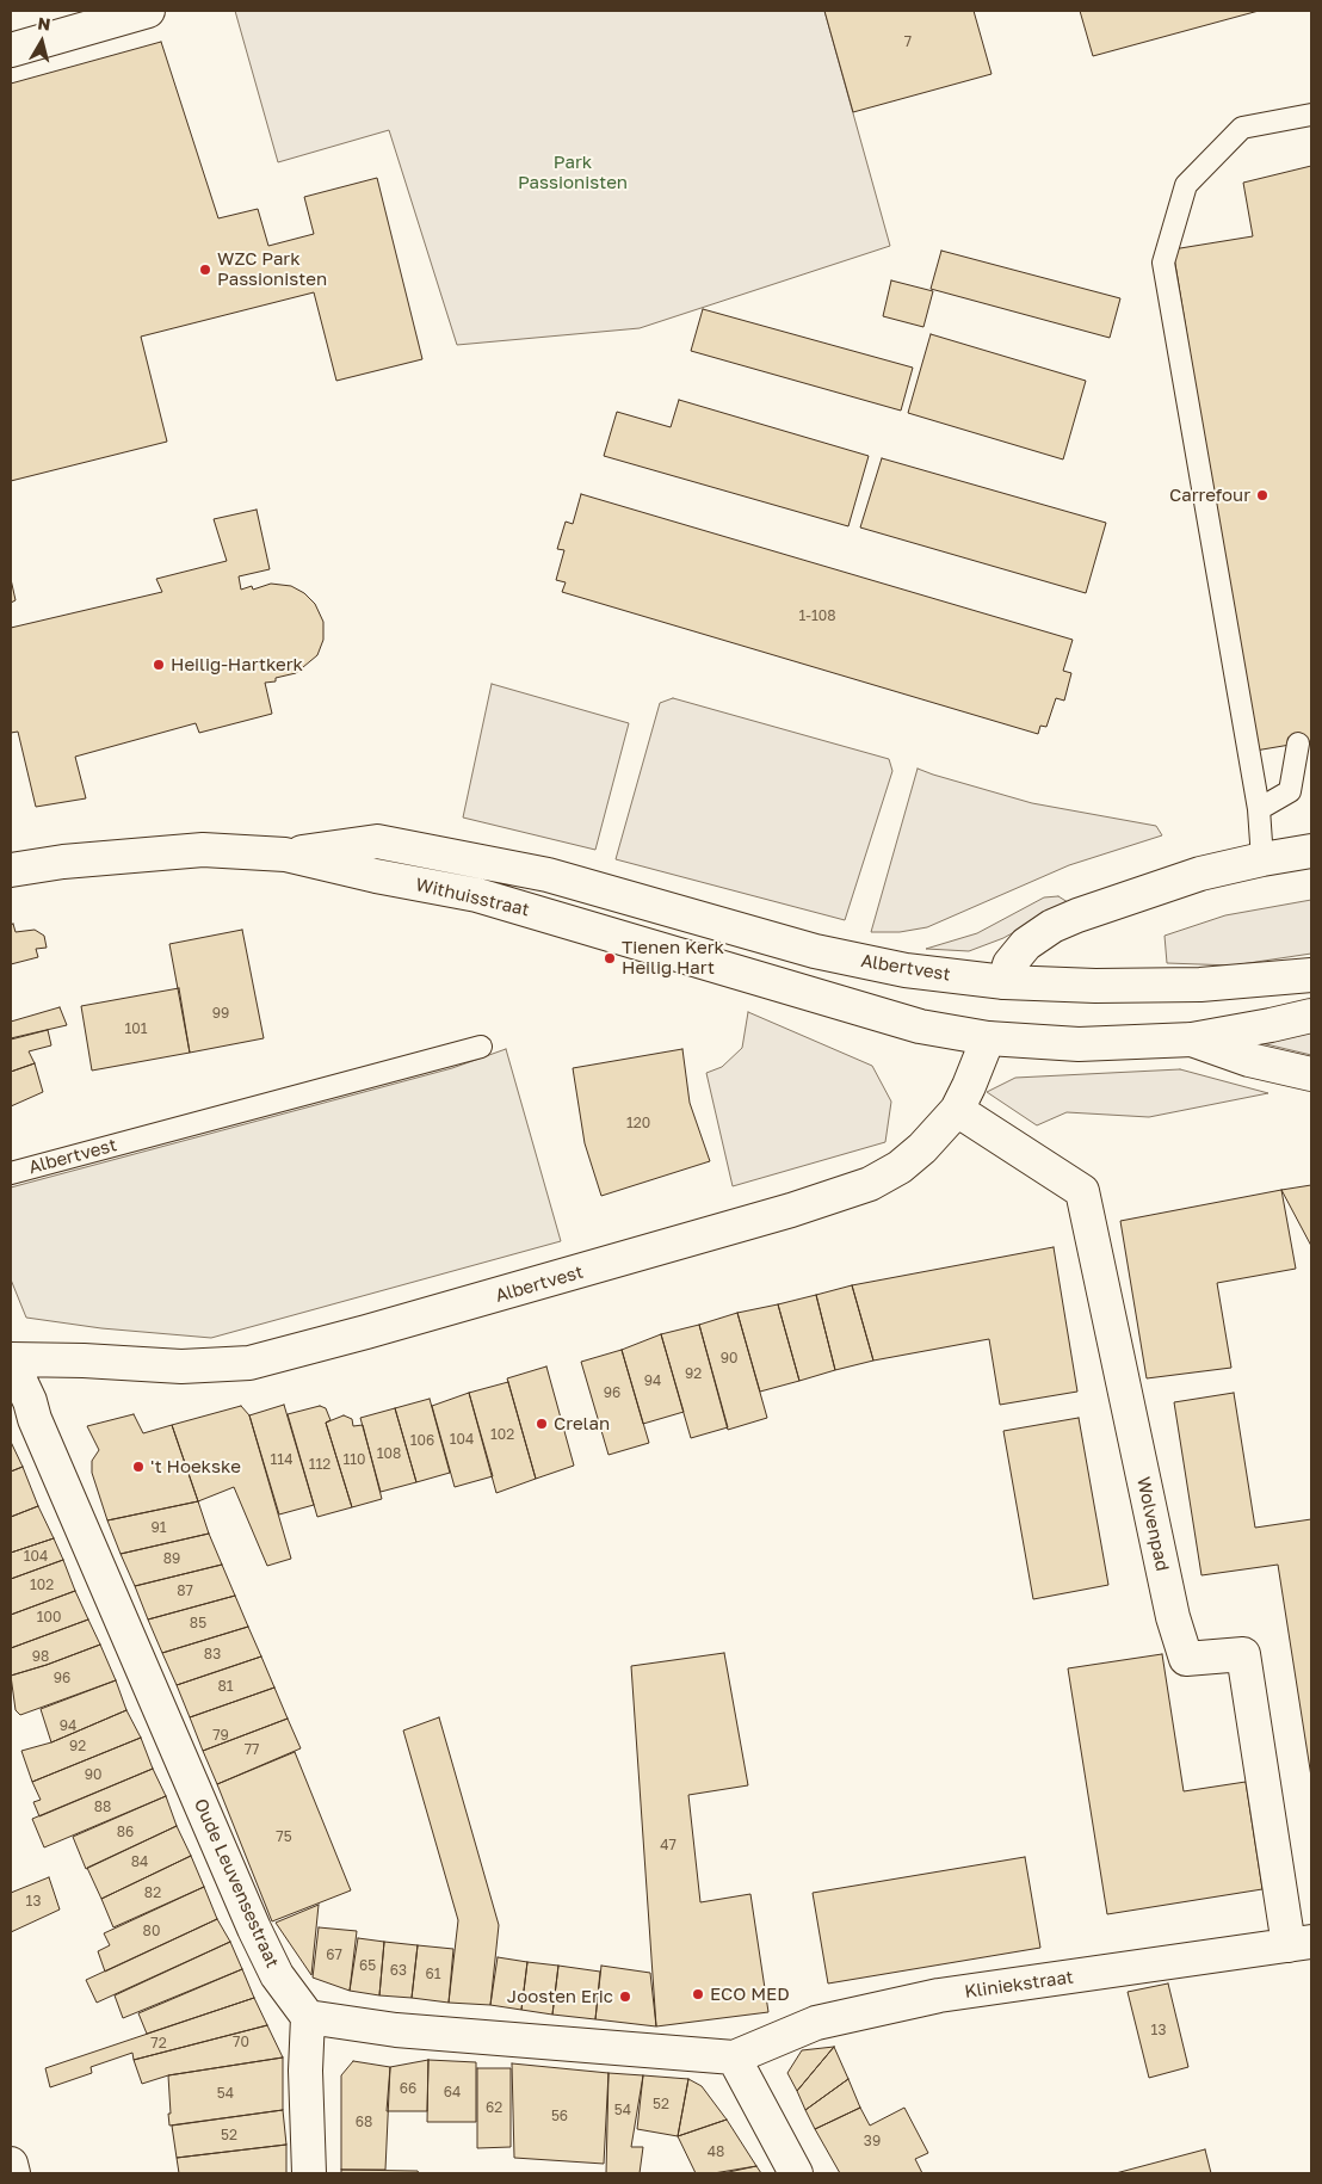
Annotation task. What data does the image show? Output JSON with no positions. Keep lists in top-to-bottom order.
{
  "streets": {
    "street": [
      "Withuisstraat",
      "Albertvest",
      "Wolvenpad",
      "Oude Leuvensestraat",
      "Kliniekstraat"
    ]
  },
  "crossings": [
    ["Withuisstraat", "Albertvest"],
    ["Albertvest", "Wolvenpad"],
    ["Albertvest", "Oude Leuvensestraat"],
    ["Wolvenpad", "Kliniekstraat"]
  ],
  "parks": ["Park Passionisten"],
  "places": [
    "WZC Park Passionisten",
    "Carrefour",
    "Heilig-Hartkerk",
    "Tienen Kerk Heilig Hart",
    "Crelan",
    "'t Hoekske",
    "ECO MED",
    "Joosten Eric"
  ],
  "house_numbers": [
    "7",
    "1-108",
    "99",
    "101",
    "120",
    "90",
    "92",
    "94",
    "96",
    "102",
    "104",
    "106",
    "108",
    "114",
    "110",
    "112",
    "91",
    "104",
    "89",
    "102",
    "87",
    "100",
    "85",
    "83",
    "98",
    "96",
    "81",
    "94",
    "79",
    "92",
    "77",
    "90",
    "88",
    "86",
    "75",
    "47",
    "84",
    "82",
    "13",
    "80",
    "67",
    "65",
    "63",
    "61",
    "13",
    "70",
    "72",
    "66",
    "64",
    "54",
    "52",
    "62",
    "54",
    "56",
    "68",
    "52",
    "39",
    "48"
  ],
  "north": "top"
}
